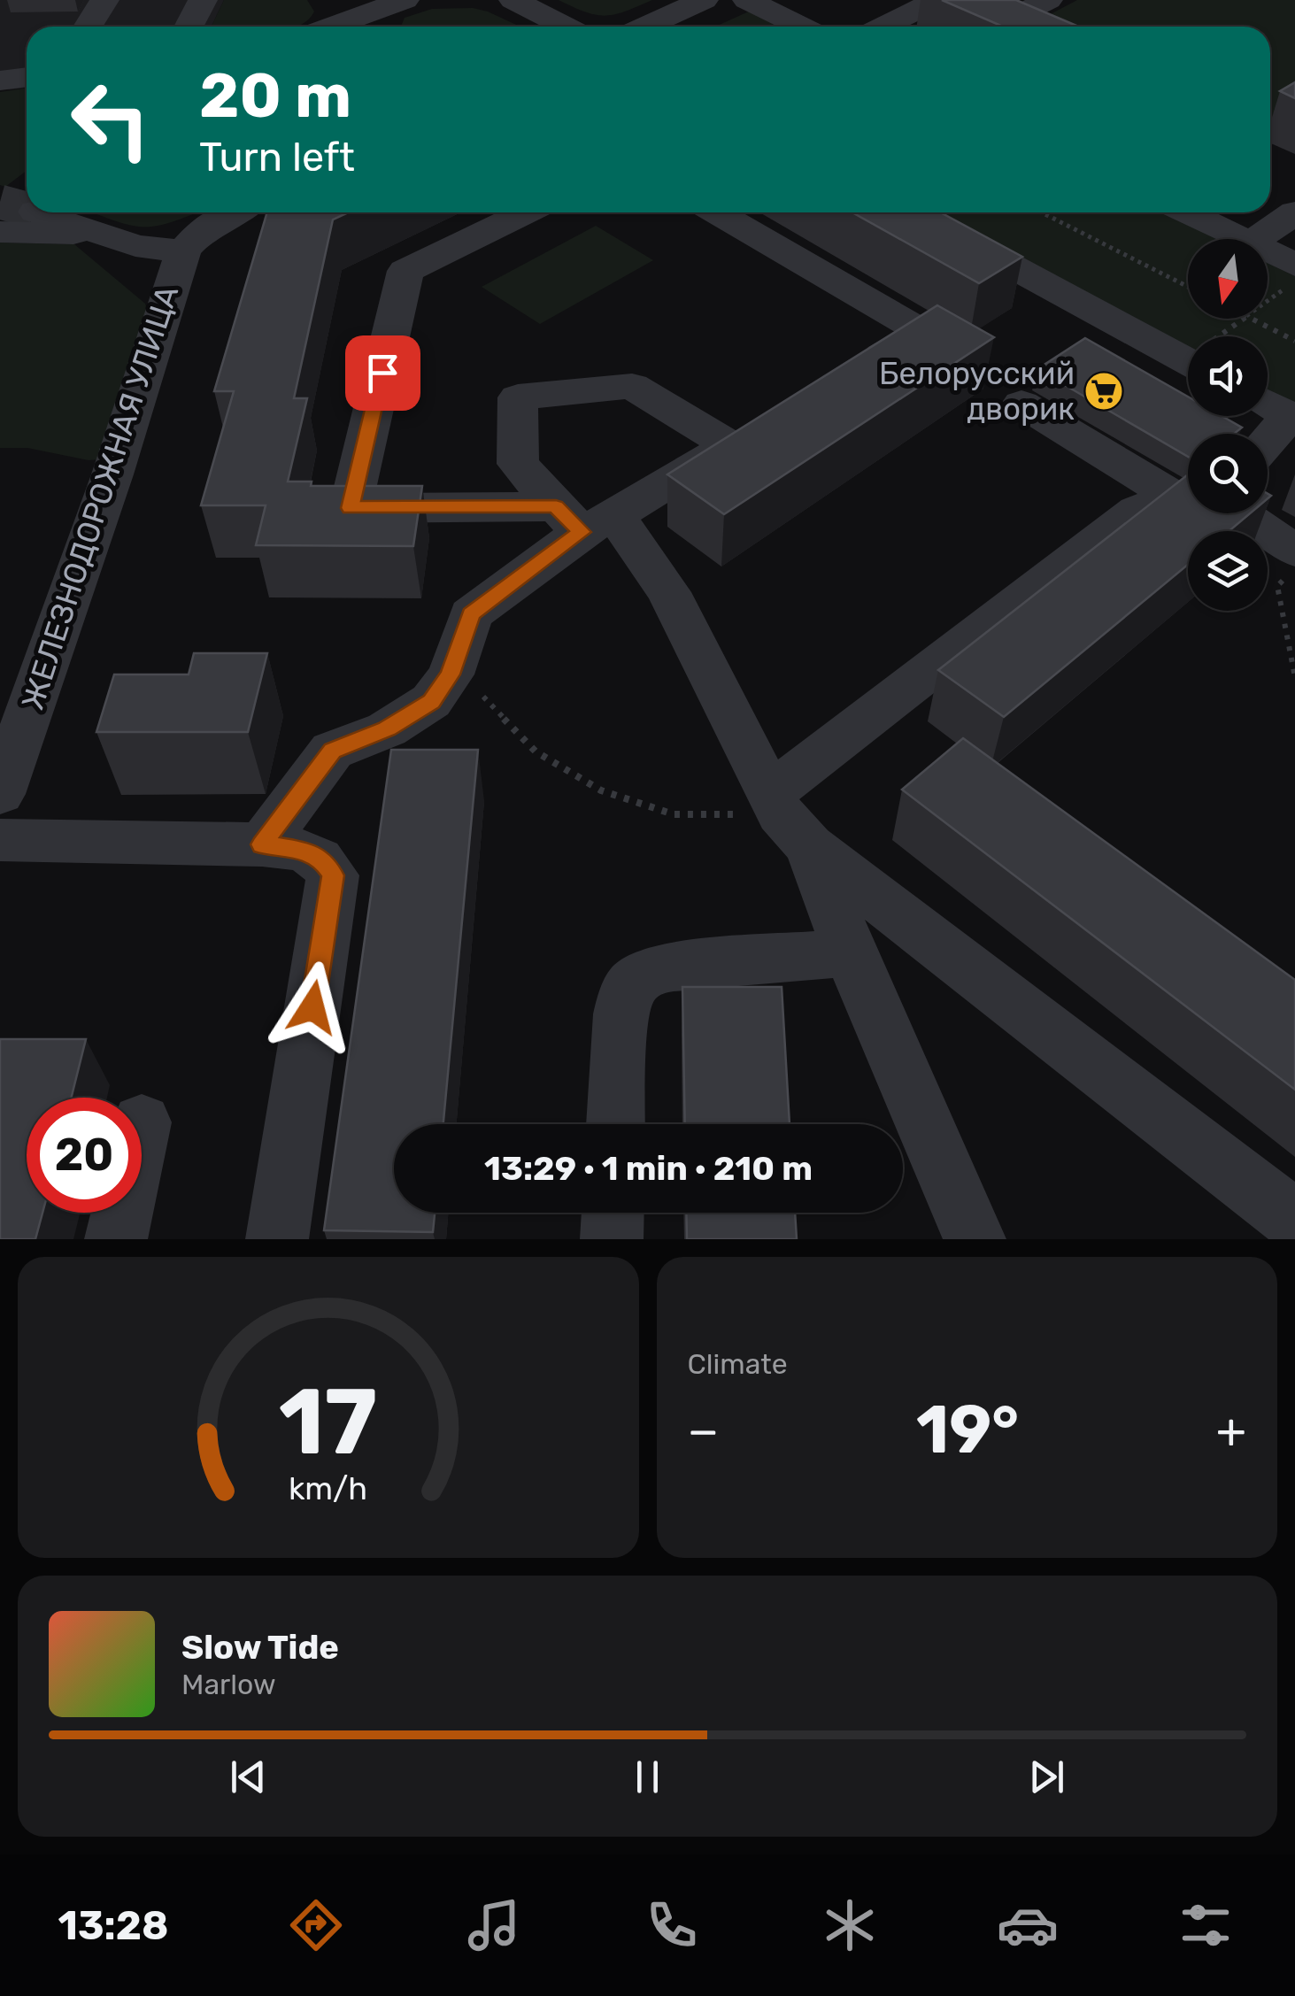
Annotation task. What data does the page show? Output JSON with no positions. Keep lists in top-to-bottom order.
{
  "streets": {
    "street": ["ЖЕЛЕЗНОДОРОЖНАЯ УЛИЦА"]
  },
  "places": {
    "supermarket": ["Белорусский дворик"]
  },
  "north": "bottom",
  "page": {
    "turn": ["20 m", "Turn left"],
    "limit": "20",
    "trip": "13:29 · 1 min · 210 m",
    "tile": "Climate",
    "heat": ["−", "19°", "+"],
    "song": ["Slow Tide", "Marlow"],
    "tabs": "13:28",
    "gauge": ["17", "km/h"]
  }
}
